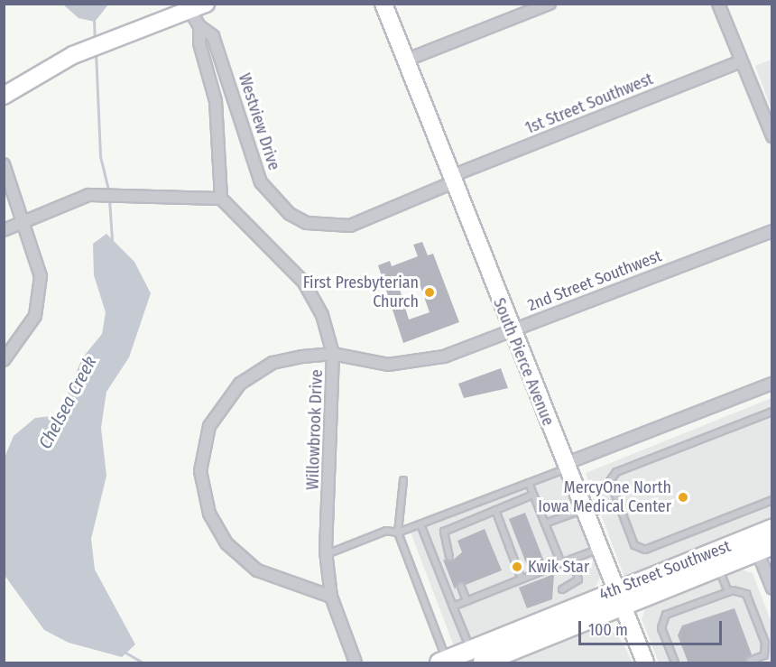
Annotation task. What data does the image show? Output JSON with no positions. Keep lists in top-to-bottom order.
{
  "streets": {
    "main road": ["South Pierce Avenue", "4th Street Southwest"],
    "street": [
      "1st Street Southwest",
      "Westview Drive",
      "2nd Street Southwest",
      "Willowbrook Drive"
    ]
  },
  "crossings": [
    ["1st Street Southwest", "Westview Drive"],
    ["1st Street Southwest", "South Pierce Avenue"],
    ["Westview Drive", "South Pierce Avenue"],
    ["2nd Street Southwest", "South Pierce Avenue"],
    ["2nd Street Southwest", "Willowbrook Drive"],
    ["South Pierce Avenue", "4th Street Southwest"]
  ],
  "water": ["Chelsea Creek"],
  "places": ["First Presbyterian Church", "MercyOne North Iowa Medical Center", "Kwik Star"],
  "scale_bar": "100 m"
}
